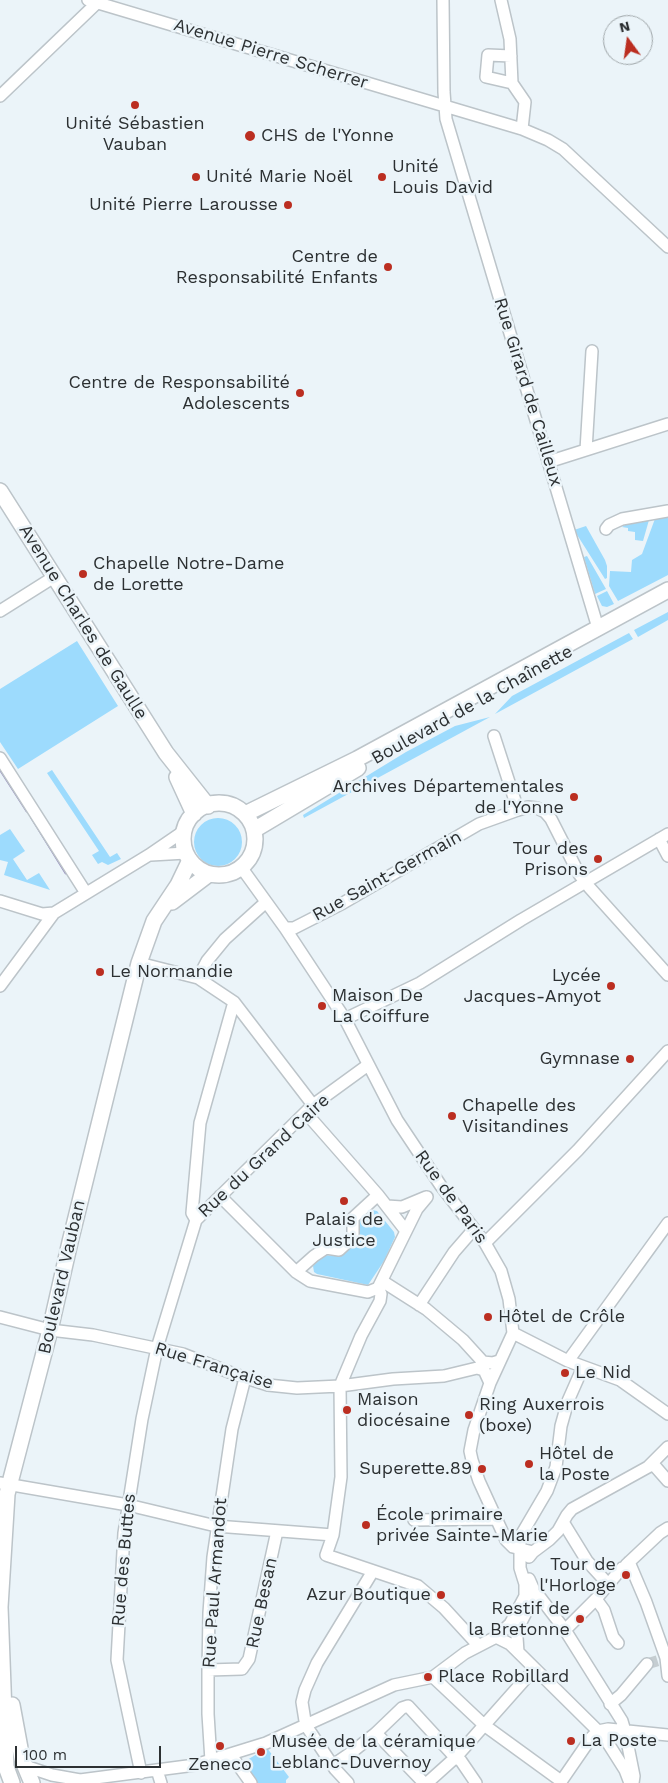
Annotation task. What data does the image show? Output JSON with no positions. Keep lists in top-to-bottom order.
{
  "streets": {
    "main road": ["Avenue Charles de Gaulle", "Boulevard de la Chaînette", "Boulevard Vauban"],
    "street": [
      "Avenue Pierre Scherrer",
      "Rue Girard de Cailleux",
      "Rue Saint-Germain",
      "Rue du Grand Caire",
      "Rue de Paris",
      "Rue Française",
      "Rue des Buttes",
      "Rue Paul Armandot",
      "Rue Besan"
    ]
  },
  "crossings": [
    ["Avenue Pierre Scherrer", "Rue Girard de Cailleux"],
    ["Avenue Charles de Gaulle", "Boulevard de la Chaînette"],
    ["Avenue Charles de Gaulle", "Rue de Paris"],
    ["Avenue Charles de Gaulle", "Boulevard Vauban"],
    ["Boulevard de la Chaînette", "Rue de Paris"],
    ["Boulevard de la Chaînette", "Boulevard Vauban"],
    ["Rue Saint-Germain", "Rue de Paris"],
    ["Rue du Grand Caire", "Rue de Paris"],
    ["Rue du Grand Caire", "Rue Française"],
    ["Rue du Grand Caire", "Rue des Buttes"],
    ["Rue de Paris", "Boulevard Vauban"],
    ["Boulevard Vauban", "Rue Française"],
    ["Rue Française", "Rue des Buttes"],
    ["Rue Française", "Rue Paul Armandot"],
    ["Rue Paul Armandot", "Rue Besan"]
  ],
  "places": [
    "Unité Sébastien Vauban",
    "CHS de l'Yonne",
    "Unité Marie Noël",
    "Unité Louis David",
    "Unité Pierre Larousse",
    "Centre de Responsabilité Enfants",
    "Centre de Responsabilité Adolescents",
    "Chapelle Notre-Dame de Lorette",
    "Archives Départementales de l'Yonne",
    "Tour des Prisons",
    "Le Normandie",
    "Lycée Jacques-Amyot",
    "Maison De La Coiffure",
    "Gymnase",
    "Chapelle des Visitandines",
    "Palais de Justice",
    "Hôtel de Crôle",
    "Le Nid",
    "Maison diocésaine",
    "Ring Auxerrois (boxe)",
    "Hôtel de la Poste",
    "Superette.89",
    "École primaire privée Sainte-Marie",
    "Tour de l'Horloge",
    "Azur Boutique",
    "Restif de la Bretonne",
    "Place Robillard",
    "La Poste",
    "Zeneco",
    "Musée de la céramique Leblanc-Duvernoy"
  ],
  "scale_bar": "100 m",
  "north": "top"
}
